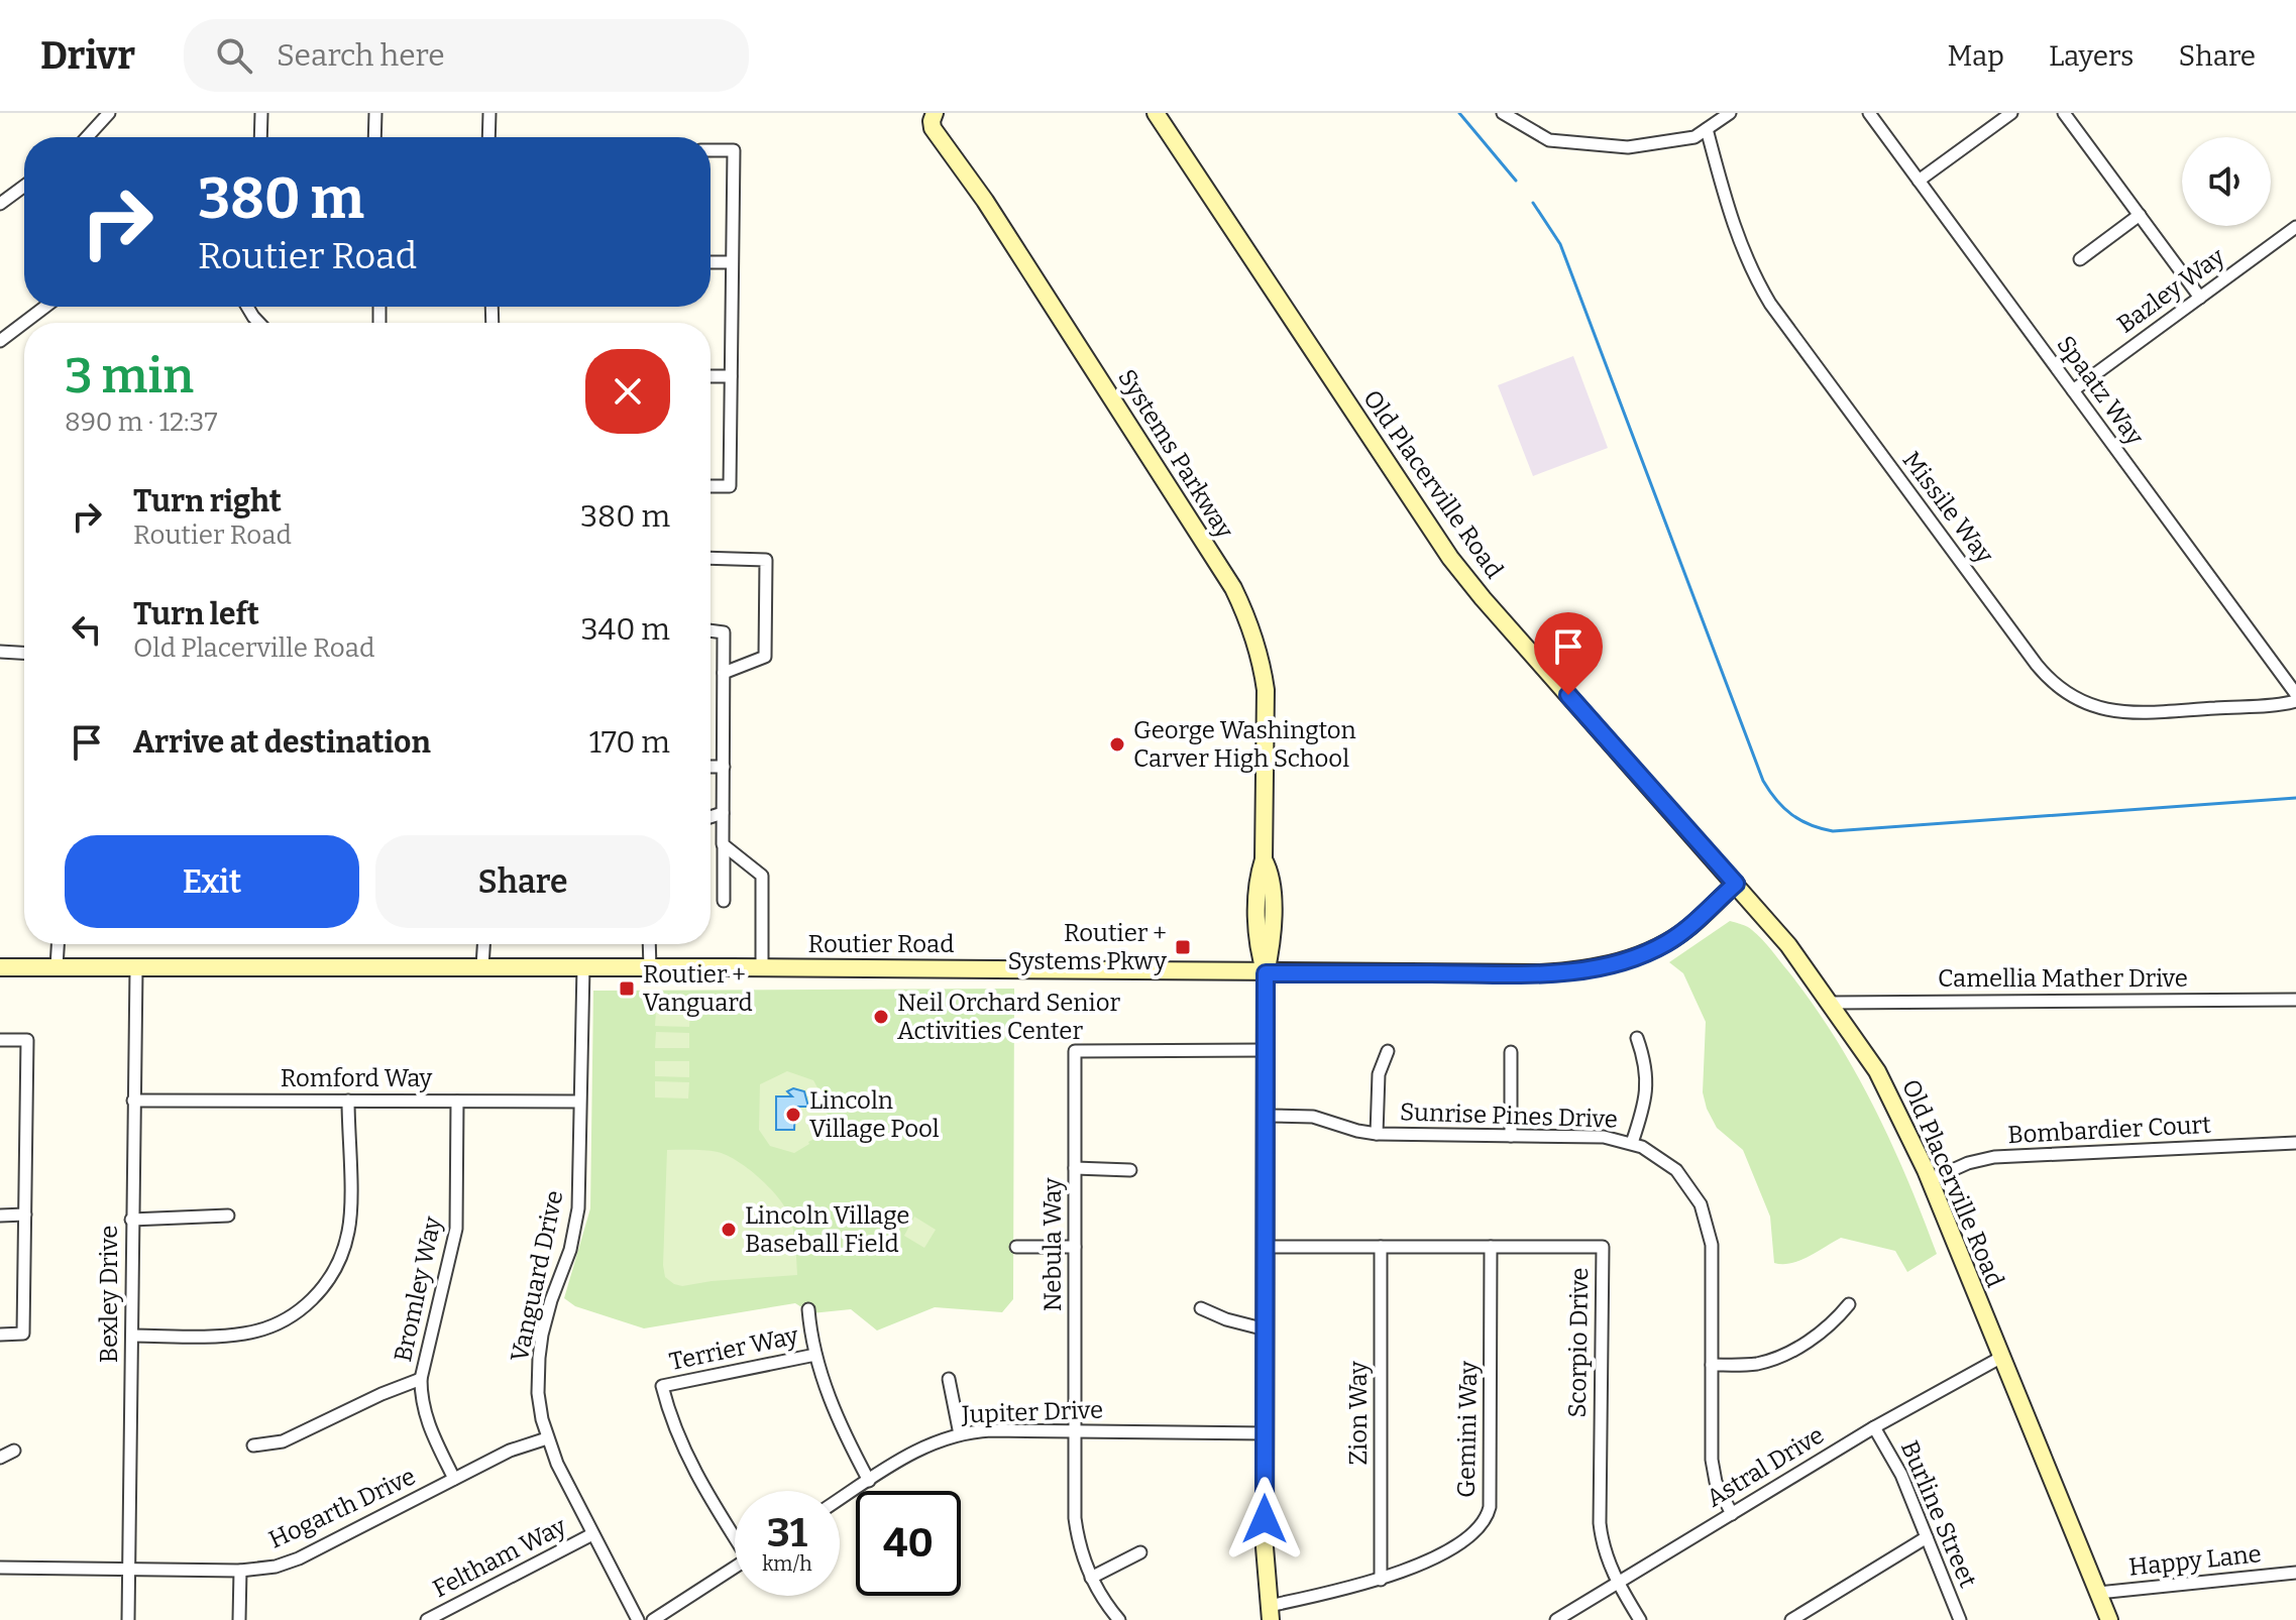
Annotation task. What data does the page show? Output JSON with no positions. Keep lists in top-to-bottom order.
{
  "streets": {
    "street": [
      "Bazley Way",
      "Spaatz Way",
      "Systems Parkway",
      "Old Placerville Road",
      "Missile Way",
      "Routier Road",
      "Camellia Mather Drive",
      "Romford Way",
      "Sunrise Pines Drive",
      "Bombardier Court",
      "Nebula Way",
      "Vanguard Drive",
      "Bromley Way",
      "Bexley Drive",
      "Scorpio Drive",
      "Terrier Way",
      "Jupiter Drive",
      "Zion Way",
      "Gemini Way",
      "Astral Drive",
      "Hogarth Drive",
      "Burline Street",
      "Feltham Way",
      "Happy Lane"
    ]
  },
  "crossings": [
    ["Bazley Way", "Spaatz Way"],
    ["Systems Parkway", "Routier Road"],
    ["Systems Parkway", "Sunrise Pines Drive"],
    ["Systems Parkway", "Nebula Way"],
    ["Systems Parkway", "Scorpio Drive"],
    ["Systems Parkway", "Jupiter Drive"],
    ["Systems Parkway", "Gemini Way"],
    ["Old Placerville Road", "Routier Road"],
    ["Old Placerville Road", "Camellia Mather Drive"],
    ["Old Placerville Road", "Bombardier Court"],
    ["Old Placerville Road", "Astral Drive"],
    ["Old Placerville Road", "Happy Lane"],
    ["Routier Road", "Vanguard Drive"],
    ["Routier Road", "Bexley Drive"],
    ["Romford Way", "Vanguard Drive"],
    ["Romford Way", "Bromley Way"],
    ["Romford Way", "Bexley Drive"],
    ["Sunrise Pines Drive", "Astral Drive"],
    ["Nebula Way", "Jupiter Drive"],
    ["Vanguard Drive", "Hogarth Drive"],
    ["Vanguard Drive", "Feltham Way"],
    ["Bromley Way", "Hogarth Drive"],
    ["Bexley Drive", "Hogarth Drive"],
    ["Scorpio Drive", "Zion Way"],
    ["Scorpio Drive", "Gemini Way"],
    ["Scorpio Drive", "Astral Drive"],
    ["Zion Way", "Gemini Way"],
    ["Astral Drive", "Burline Street"]
  ],
  "places": {
    "other": [
      "George Washington Carver High School",
      "Neil Orchard Senior Activities Center",
      "Lincoln Village Pool",
      "Lincoln Village Baseball Field"
    ],
    "transit": ["Routier + Systems Pkwy", "Routier + Vanguard"]
  },
  "page": {
    "header": "Drivr",
    "search": "Search here",
    "nav": ["Map", "Layers", "Share"],
    "turn": ["380 m", "Routier Road"],
    "heading": ["3 min", "890 m · 12:37"],
    "list": [
      {
        "name": "Turn right",
        "note": "Routier Road",
        "value": "380 m"
      },
      {
        "name": "Turn left",
        "note": "Old Placerville Road",
        "value": "340 m"
      },
      {
        "name": "Arrive at destination",
        "value": "170 m"
      }
    ],
    "buttons": ["Exit", "Share"],
    "speed": "31 km/h",
    "limit": "40"
  }
}
